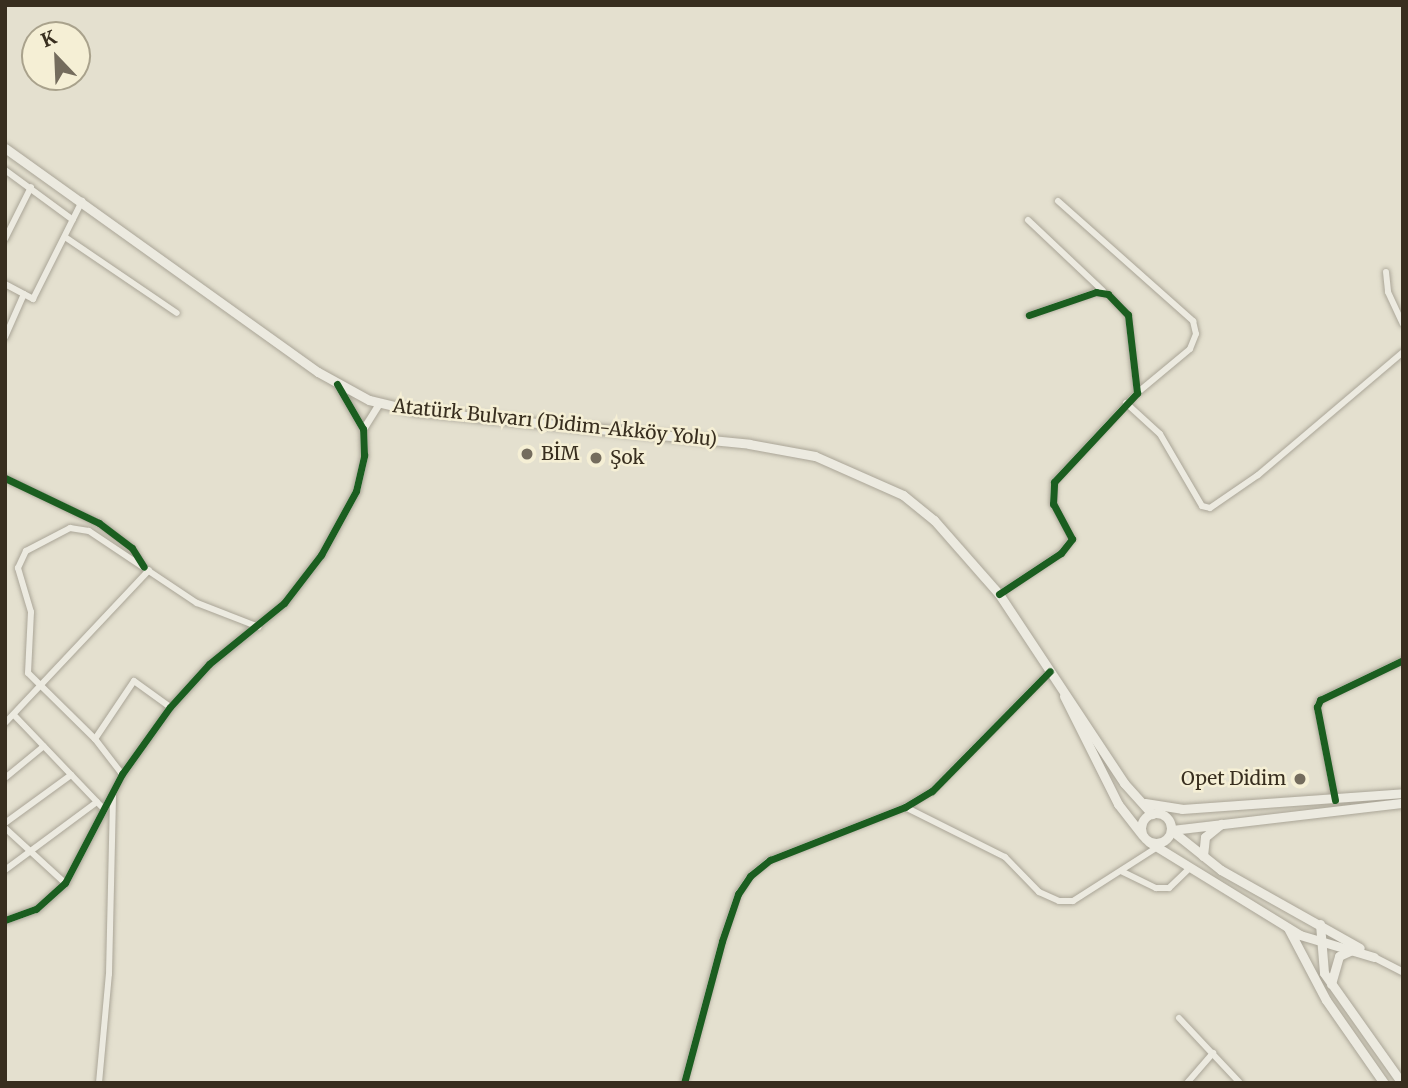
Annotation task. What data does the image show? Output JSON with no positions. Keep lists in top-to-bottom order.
{
  "streets": {
    "main road": ["Atatürk Bulvarı (Didim-Akköy Yolu)"]
  },
  "places": ["BİM", "Şok", "Opet Didim"],
  "north": "top left"
}
